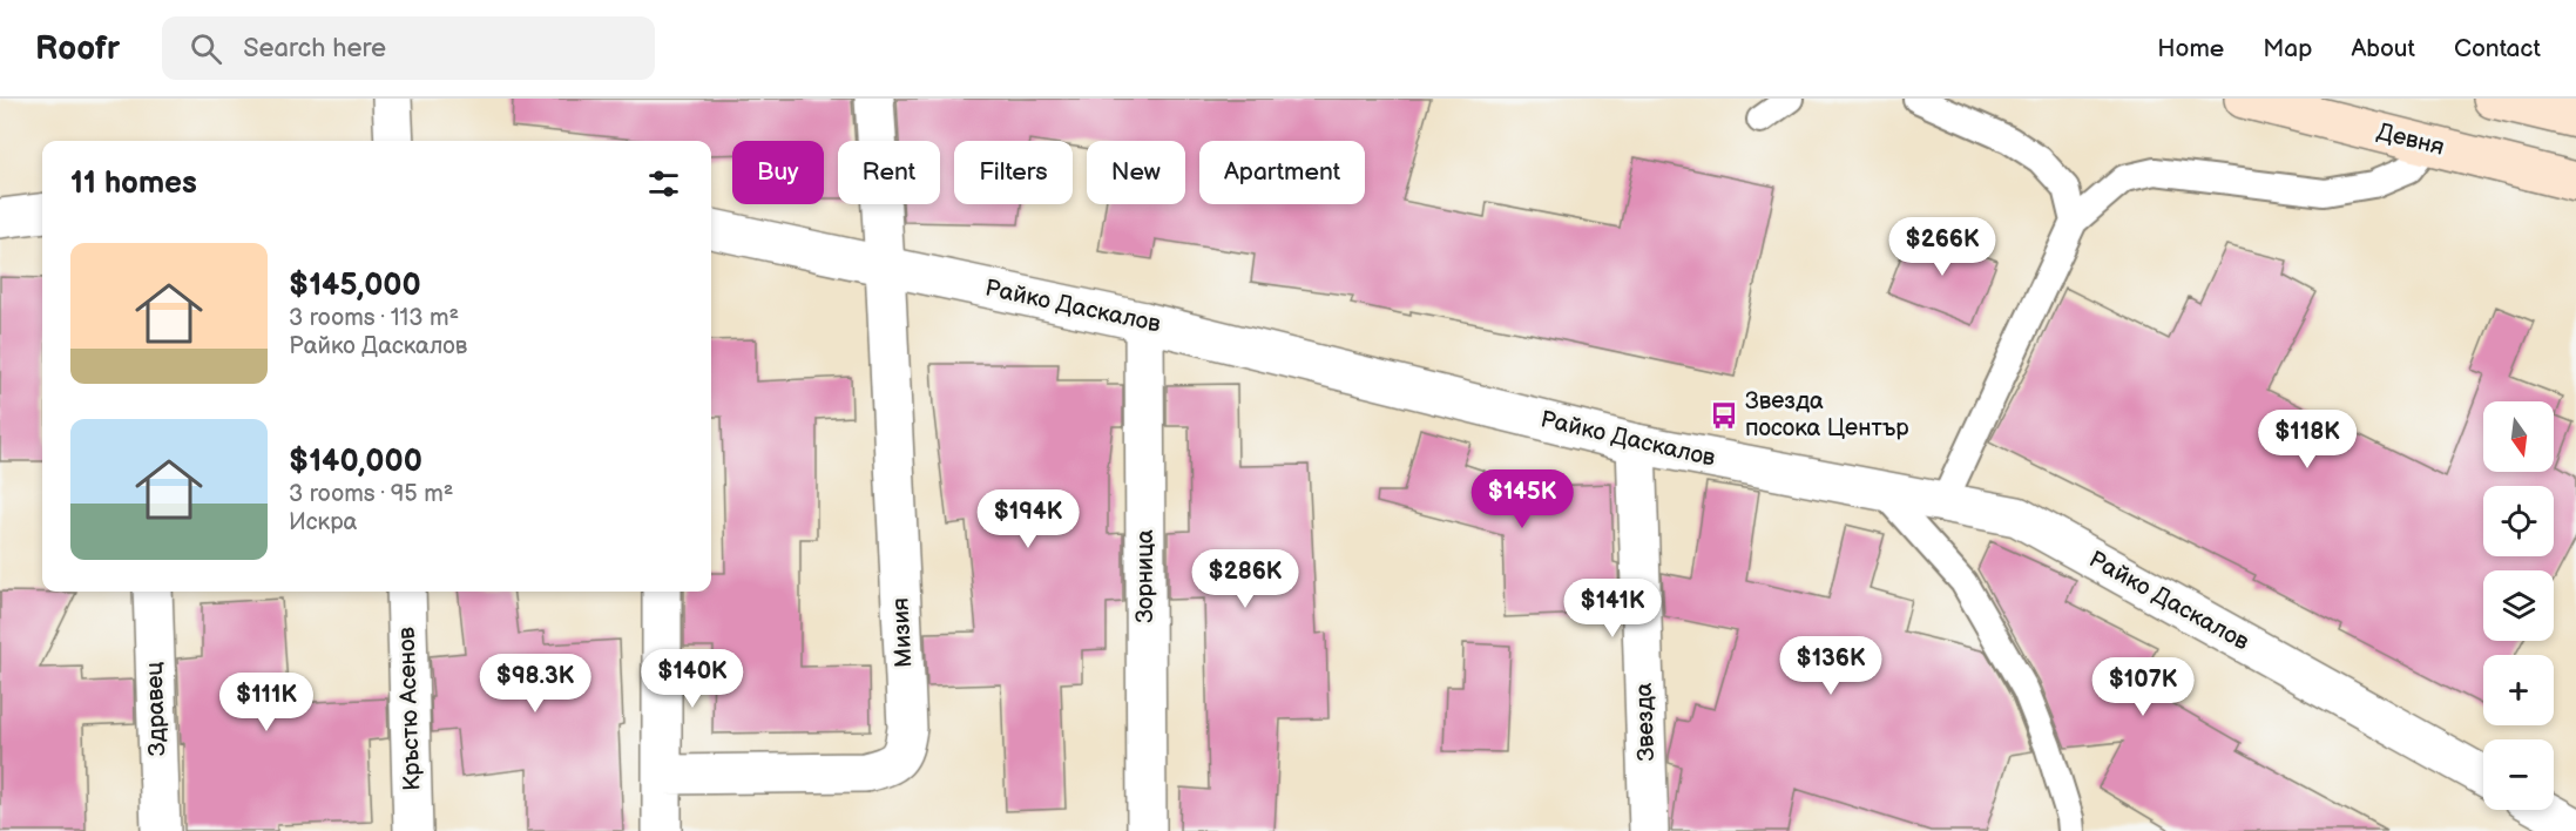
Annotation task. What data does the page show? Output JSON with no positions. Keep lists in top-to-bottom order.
{
  "streets": {
    "main road": ["Девня"],
    "street": [
      "Райко Даскалов",
      "Зорница",
      "Мизия",
      "Здравец",
      "Кръстю Асенов",
      "Звезда"
    ]
  },
  "crossings": [
    ["Райко Даскалов", "Зорница"],
    ["Райко Даскалов", "Мизия"],
    ["Райко Даскалов", "Звезда"]
  ],
  "places": {
    "bus stop": ["Звезда посока Център"]
  },
  "north": "bottom",
  "page": {
    "header": "Roofr",
    "search": "Search here",
    "nav": [
      "Home",
      "Map",
      "About",
      "Contact"
    ],
    "chip": [
      "Buy",
      "Rent",
      "Filters",
      "New",
      "Apartment"
    ],
    "heading": "11 homes",
    "price": [
      "$266K",
      "$118K",
      "$145K",
      "$194K",
      "$286K",
      "$141K",
      "$136K",
      "$140K",
      "$98.3K",
      "$107K",
      "$111K"
    ],
    "list": [
      {
        "name": "$145,000",
        "note": "3 rooms · 113 m² · Райко Даскалов"
      },
      {
        "name": "$140,000",
        "note": "3 rooms · 95 m² · Искра"
      }
    ],
    "map_buttons": ["+", "−"]
  }
}
